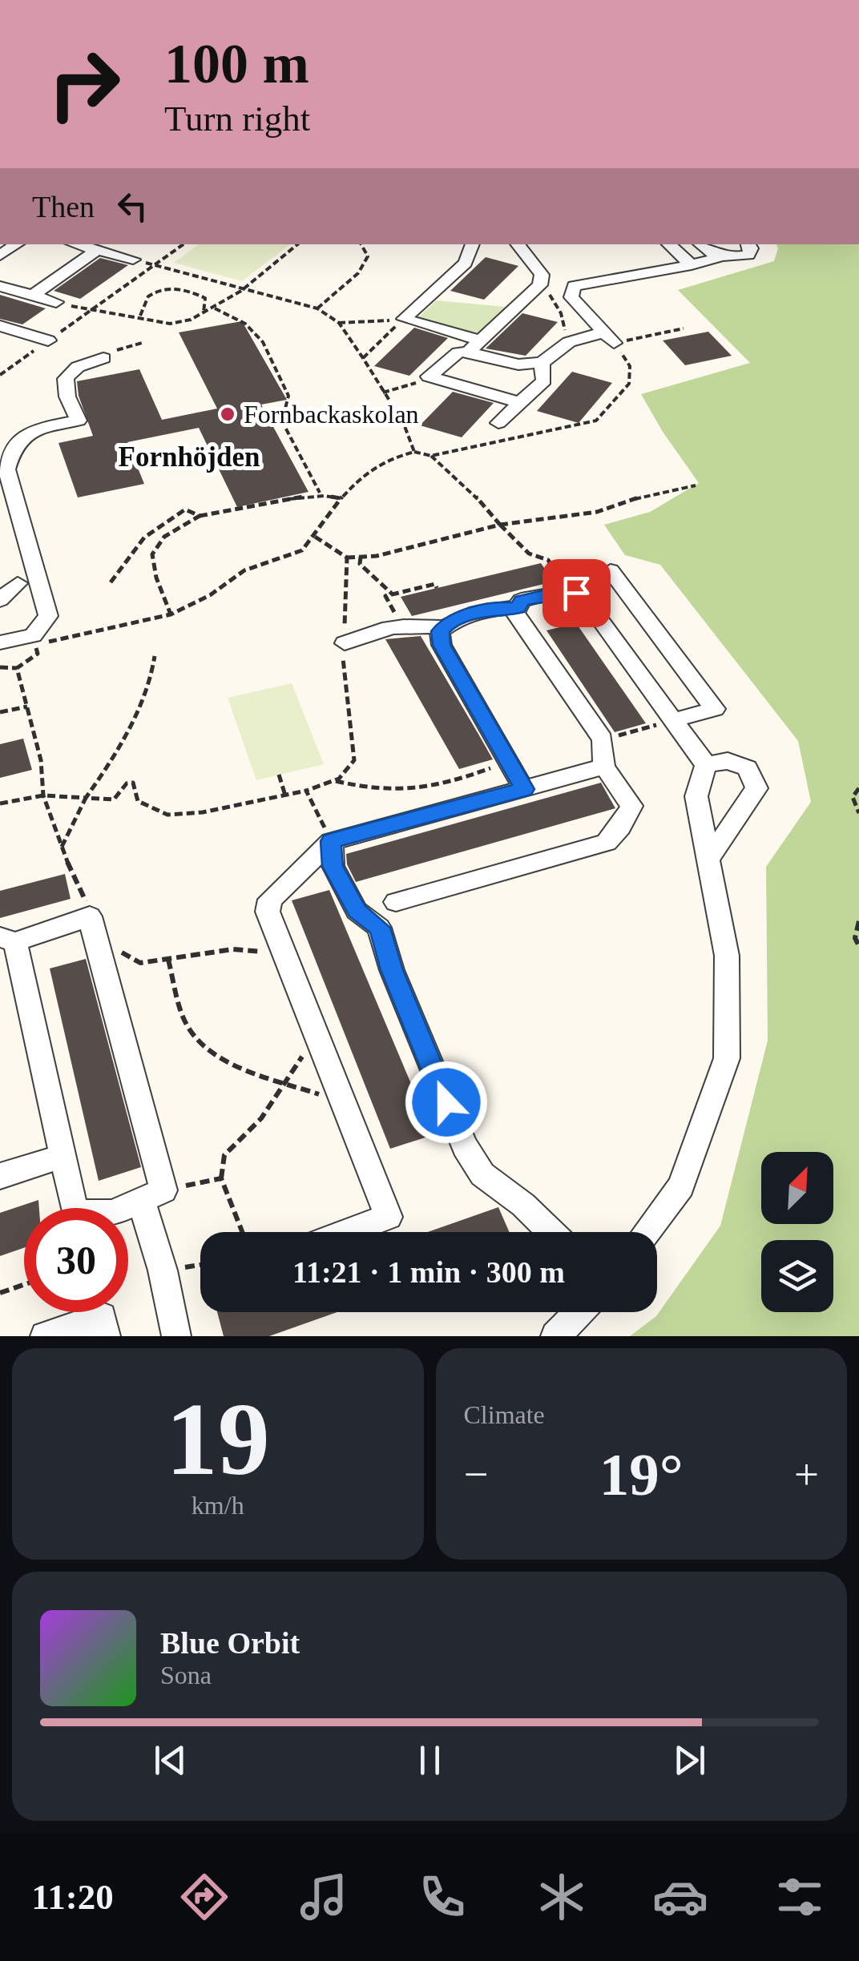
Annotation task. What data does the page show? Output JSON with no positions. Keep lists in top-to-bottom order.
{
  "districts": ["Fornhöjden"],
  "places": ["Fornbackaskolan"],
  "north": "top right",
  "page": {
    "turn": ["100 m", "Turn right"],
    "then": "Then",
    "limit": "30",
    "trip": "11:21 · 1 min · 300 m",
    "tile": [
      ["19", "km/h"],
      "Climate"
    ],
    "heat": ["−", "19°", "+"],
    "song": ["Blue Orbit", "Sona"],
    "tabs": "11:20"
  }
}
